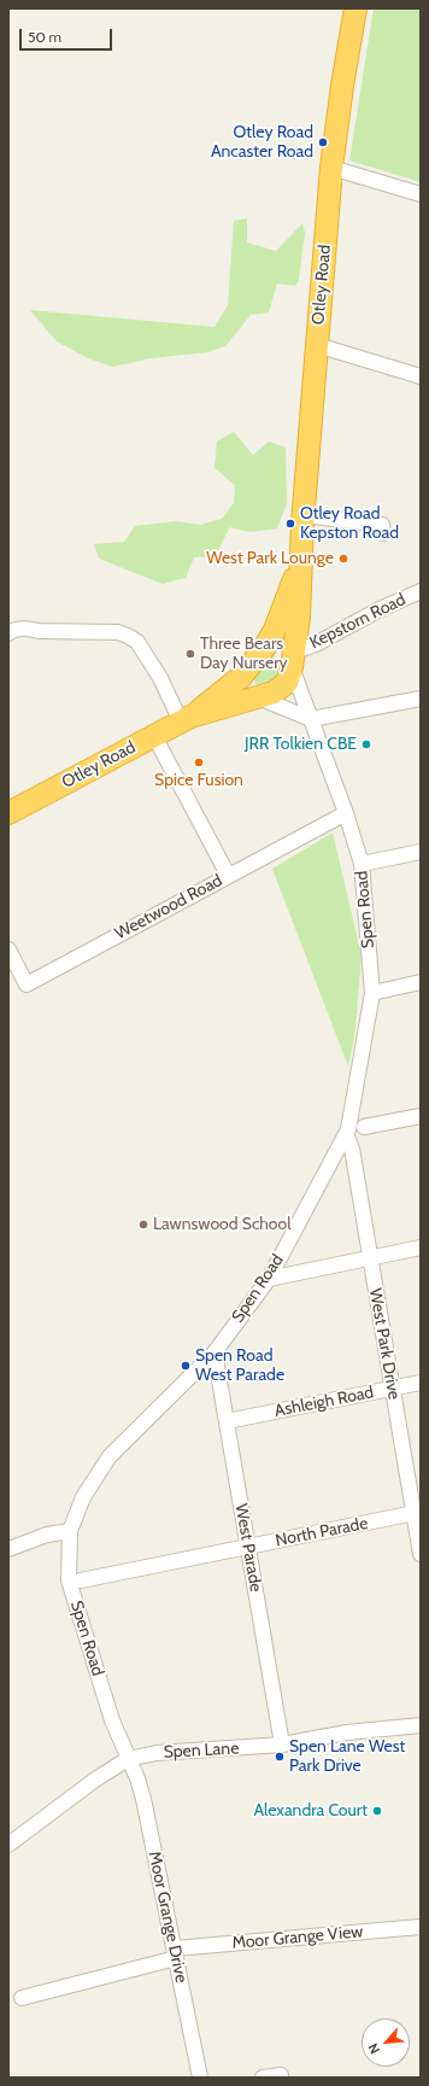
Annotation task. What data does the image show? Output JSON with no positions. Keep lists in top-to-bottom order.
{
  "streets": {
    "highway": ["Otley Road"],
    "street": [
      "Kepstorn Road",
      "Weetwood Road",
      "Spen Road",
      "West Park Drive",
      "Ashleigh Road",
      "North Parade",
      "West Parade",
      "Spen Lane",
      "Moor Grange Drive",
      "Moor Grange View"
    ]
  },
  "crossings": [
    ["Otley Road", "Kepstorn Road"],
    ["Otley Road", "Spen Road"],
    ["Kepstorn Road", "Spen Road"],
    ["Weetwood Road", "Spen Road"],
    ["Spen Road", "West Park Drive"],
    ["Spen Road", "West Parade"],
    ["Spen Road", "Spen Lane"],
    ["Spen Road", "Moor Grange Drive"],
    ["West Park Drive", "Ashleigh Road"],
    ["West Park Drive", "North Parade"],
    ["Ashleigh Road", "West Parade"],
    ["North Parade", "West Parade"],
    ["West Parade", "Spen Lane"],
    ["Spen Lane", "Moor Grange Drive"],
    ["Moor Grange Drive", "Moor Grange View"]
  ],
  "places": [
    "Otley Road Ancaster Road",
    "Otley Road Kepston Road",
    "West Park Lounge",
    "Three Bears Day Nursery",
    "JRR Tolkien CBE",
    "Spice Fusion",
    "Lawnswood School",
    "Spen Road West Parade",
    "Spen Lane West Park Drive",
    "Alexandra Court"
  ],
  "scale_bar": "50 m",
  "north": "bottom left"
}
